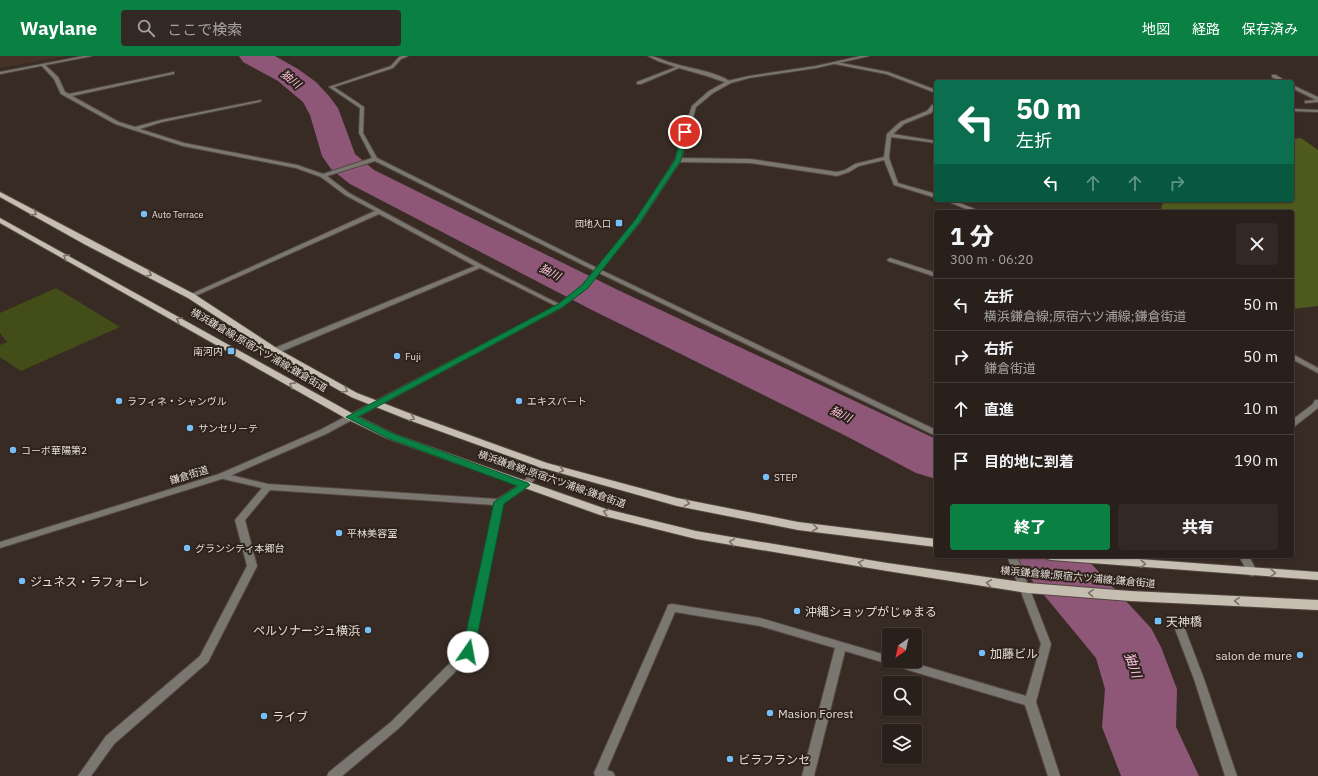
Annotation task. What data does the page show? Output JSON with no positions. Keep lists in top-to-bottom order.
{
  "streets": {
    "main road": ["横浜鎌倉線;原宿六ツ浦線;鎌倉街道"],
    "street": ["鎌倉街道"]
  },
  "crossings": [
    ["横浜鎌倉線;原宿六ツ浦線;鎌倉街道", "鎌倉街道"]
  ],
  "water": ["㹨川"],
  "places": {
    "other": [
      "Auto Terrace",
      "Fuji",
      "ラフィネ・シャンヴル",
      "エキスパート",
      "サンセリーテ",
      "コーポ華陽第2",
      "STEP",
      "平林美容室",
      "グランシティ本郷台",
      "ジュネス・ラフォーレ",
      "沖縄ショップがじゅまる",
      "ペルソナージュ横浜",
      "加藤ビル",
      "salon de mure",
      "Masion Forest",
      "ライブ",
      "ビラフランセ"
    ],
    "transit": ["団地入口", "南河内", "天神橋"]
  },
  "north": "bottom left",
  "page": {
    "header": "Waylane",
    "search": "ここで検索",
    "nav": ["地図", "経路", "保存済み"],
    "turn": ["50 m", "左折"],
    "heading": ["1 分", "300 m · 06:20"],
    "list": [
      {
        "name": "左折",
        "note": "横浜鎌倉線;原宿六ツ浦線;鎌倉街道",
        "value": "50 m"
      },
      {
        "name": "右折",
        "note": "鎌倉街道",
        "value": "50 m"
      },
      {
        "name": "直進",
        "value": "10 m"
      },
      {
        "name": "目的地に到着",
        "value": "190 m"
      }
    ],
    "buttons": ["終了", "共有"]
  }
}
